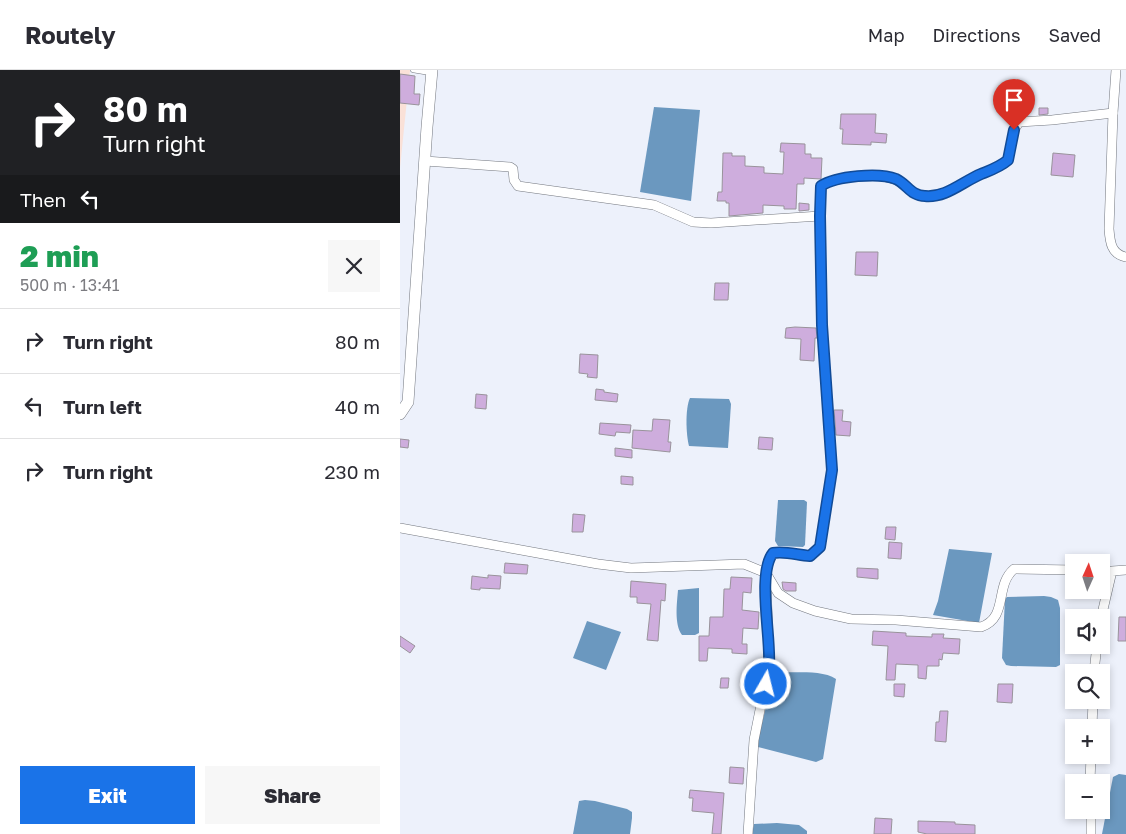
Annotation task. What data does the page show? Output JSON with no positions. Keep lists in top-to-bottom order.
{
  "north": "top",
  "page": {
    "header": "Routely",
    "nav": ["Map", "Directions", "Saved"],
    "turn": ["80 m", "Turn right"],
    "then": "Then",
    "heading": ["2 min", "500 m · 13:41"],
    "list": [
      {
        "name": "Turn right",
        "value": "80 m"
      },
      {
        "name": "Turn left",
        "value": "40 m"
      },
      {
        "name": "Turn right",
        "value": "230 m"
      }
    ],
    "map_buttons": ["+", "−"],
    "buttons": ["Exit", "Share"]
  }
}
